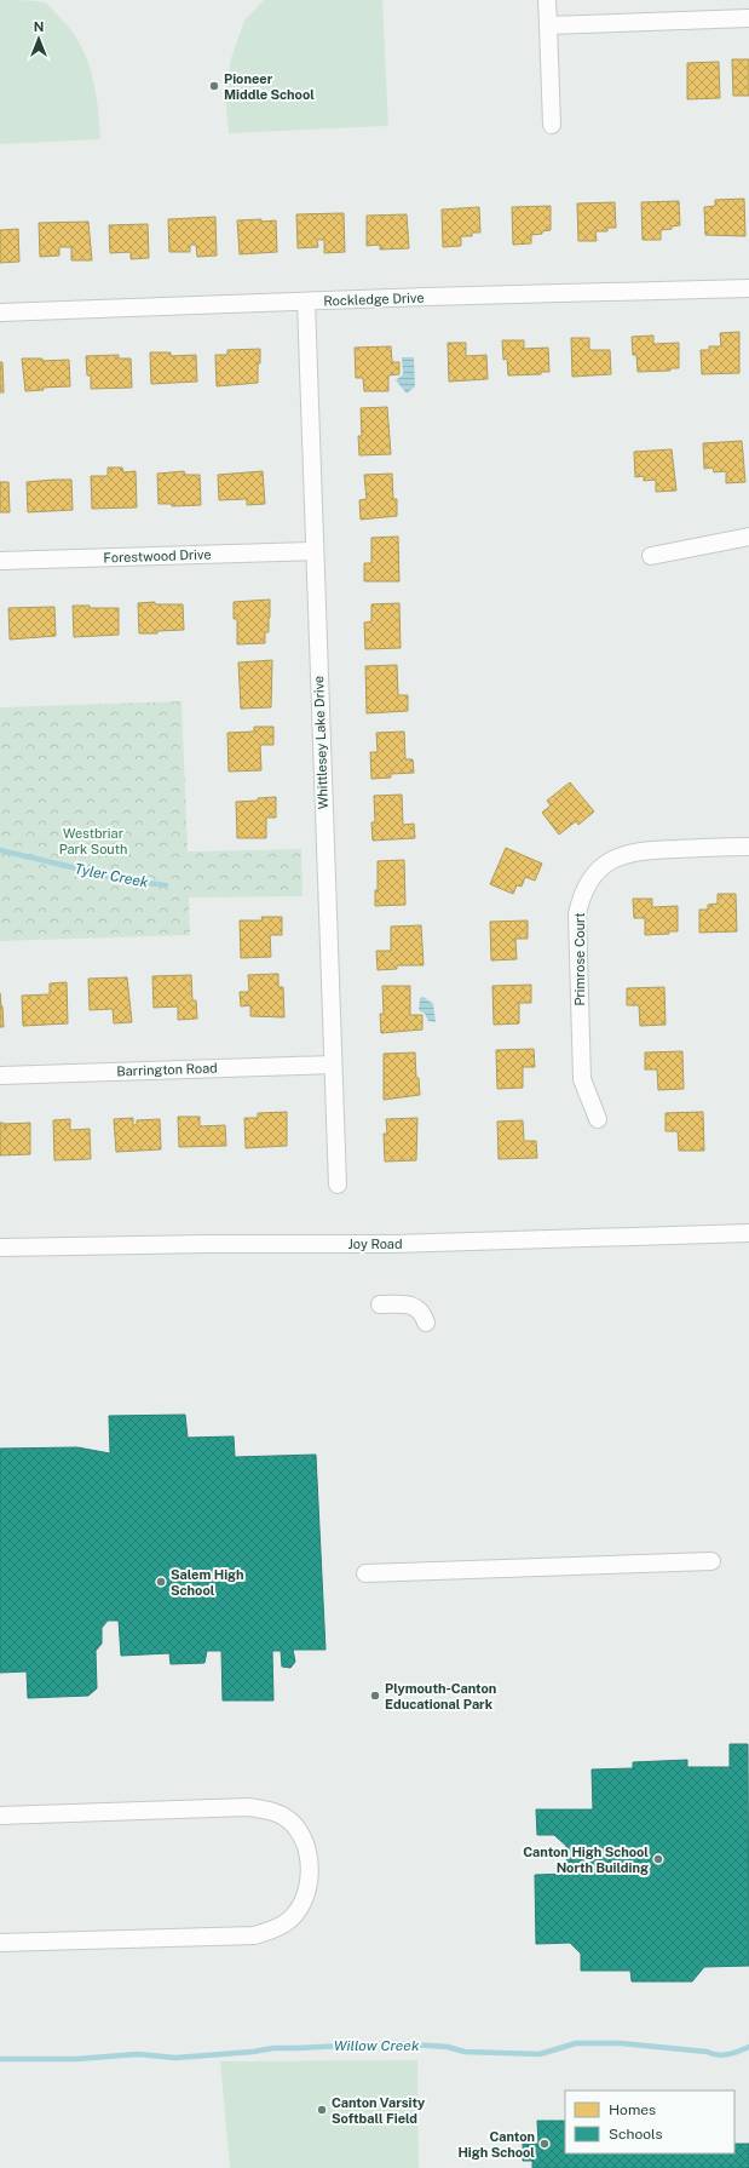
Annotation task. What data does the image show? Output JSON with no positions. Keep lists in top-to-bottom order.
{
  "streets": {
    "street": [
      "Rockledge Drive",
      "Forestwood Drive",
      "Whittlesey Lake Drive",
      "Primrose Court",
      "Barrington Road",
      "Joy Road"
    ]
  },
  "crossings": [
    ["Rockledge Drive", "Whittlesey Lake Drive"],
    ["Forestwood Drive", "Whittlesey Lake Drive"],
    ["Whittlesey Lake Drive", "Barrington Road"]
  ],
  "water": ["Tyler Creek", "Willow Creek"],
  "parks": ["Westbriar Park South"],
  "places": [
    "Pioneer Middle School",
    "Salem High School",
    "Plymouth-Canton Educational Park",
    "Canton High School North Building",
    "Canton Varsity Softball Field",
    "Canton High School"
  ],
  "legend": ["Homes", "Schools"],
  "north": "top"
}
